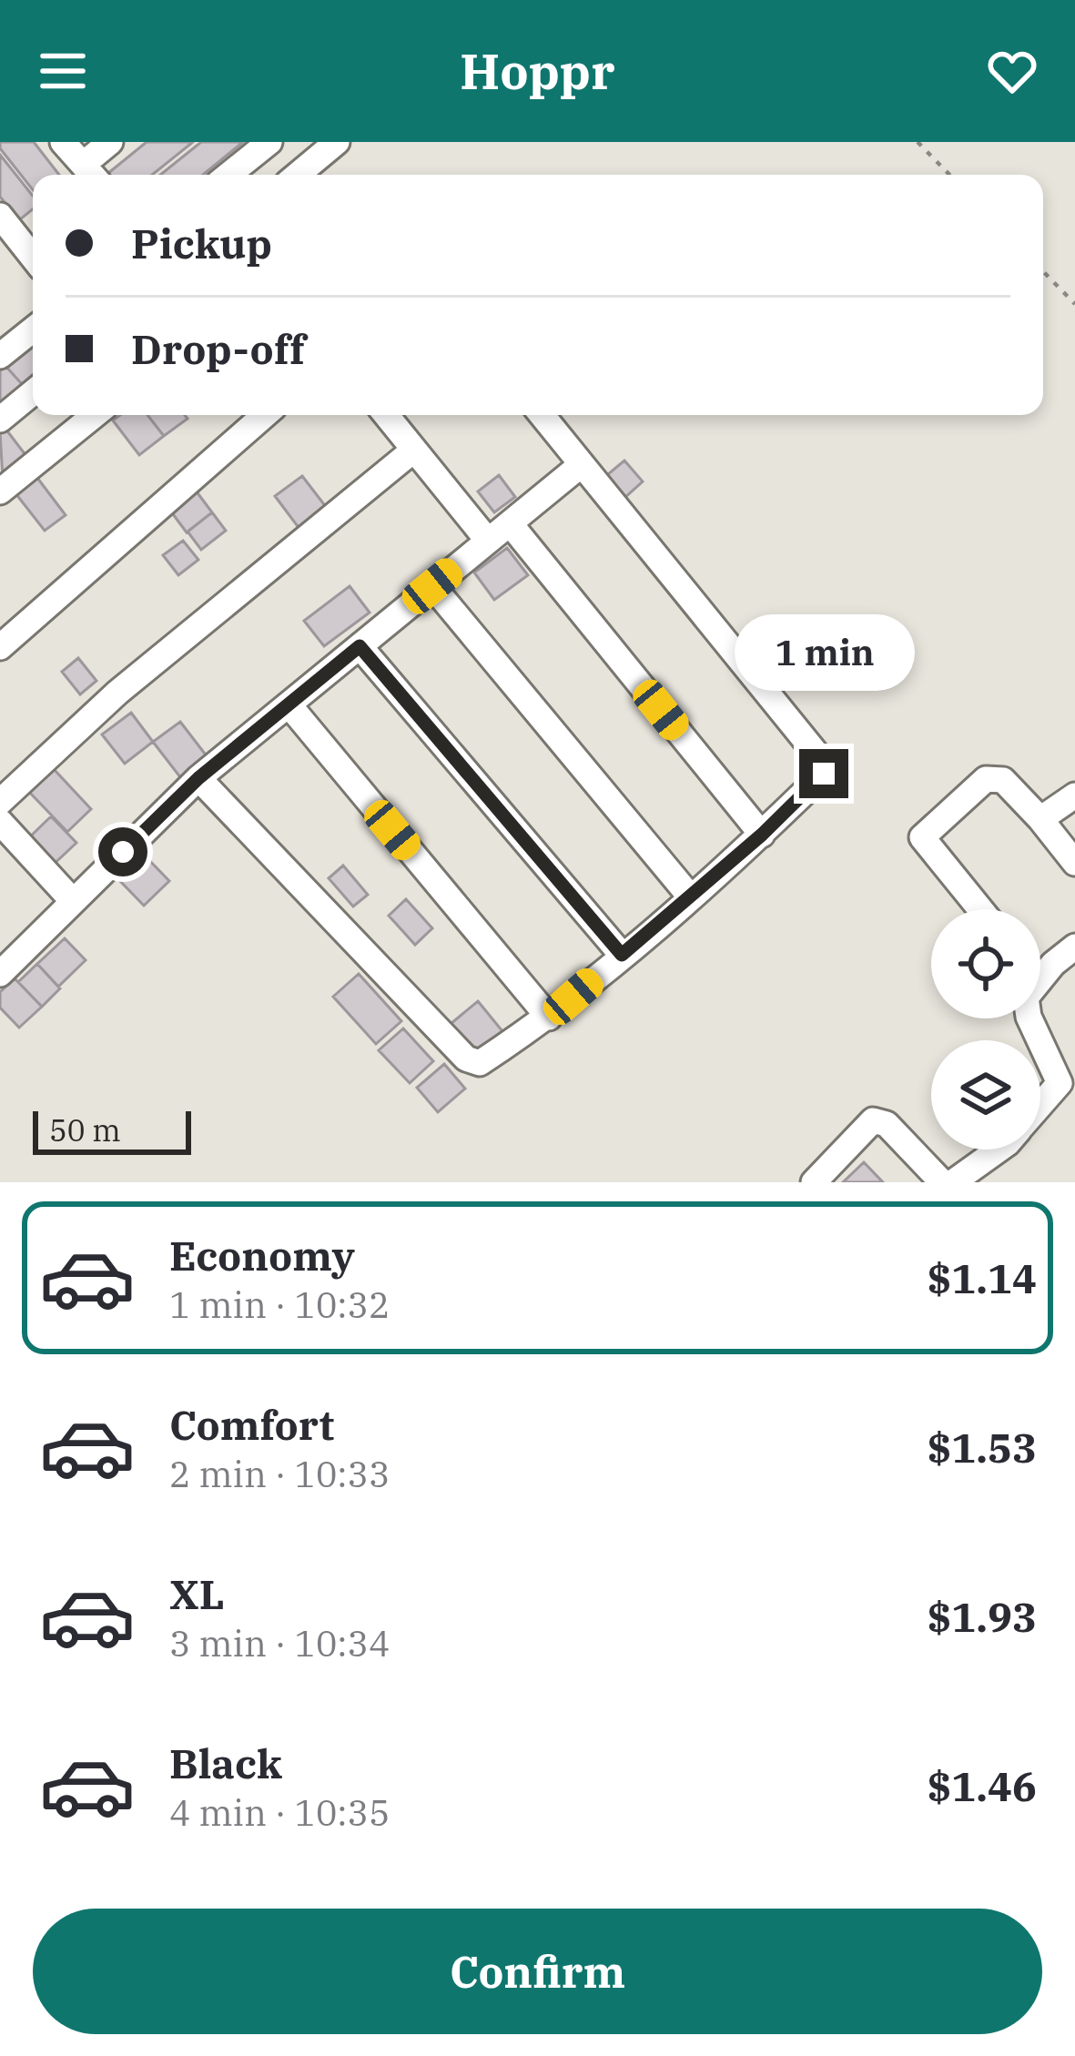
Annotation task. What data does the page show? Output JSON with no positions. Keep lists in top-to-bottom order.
{
  "scale_bar": "50 m",
  "page": {
    "header": "Hoppr",
    "banner": ["Pickup", "Drop-off"],
    "bubble": "1 min",
    "scale": "50 m",
    "list": [
      {
        "name": "Economy",
        "note": "1 min · 10:32",
        "value": "$1.14"
      },
      {
        "name": "Comfort",
        "note": "2 min · 10:33",
        "value": "$1.53"
      },
      {
        "name": "XL",
        "note": "3 min · 10:34",
        "value": "$1.93"
      },
      {
        "name": "Black",
        "note": "4 min · 10:35",
        "value": "$1.46"
      }
    ],
    "buttons": "Confirm"
  }
}
